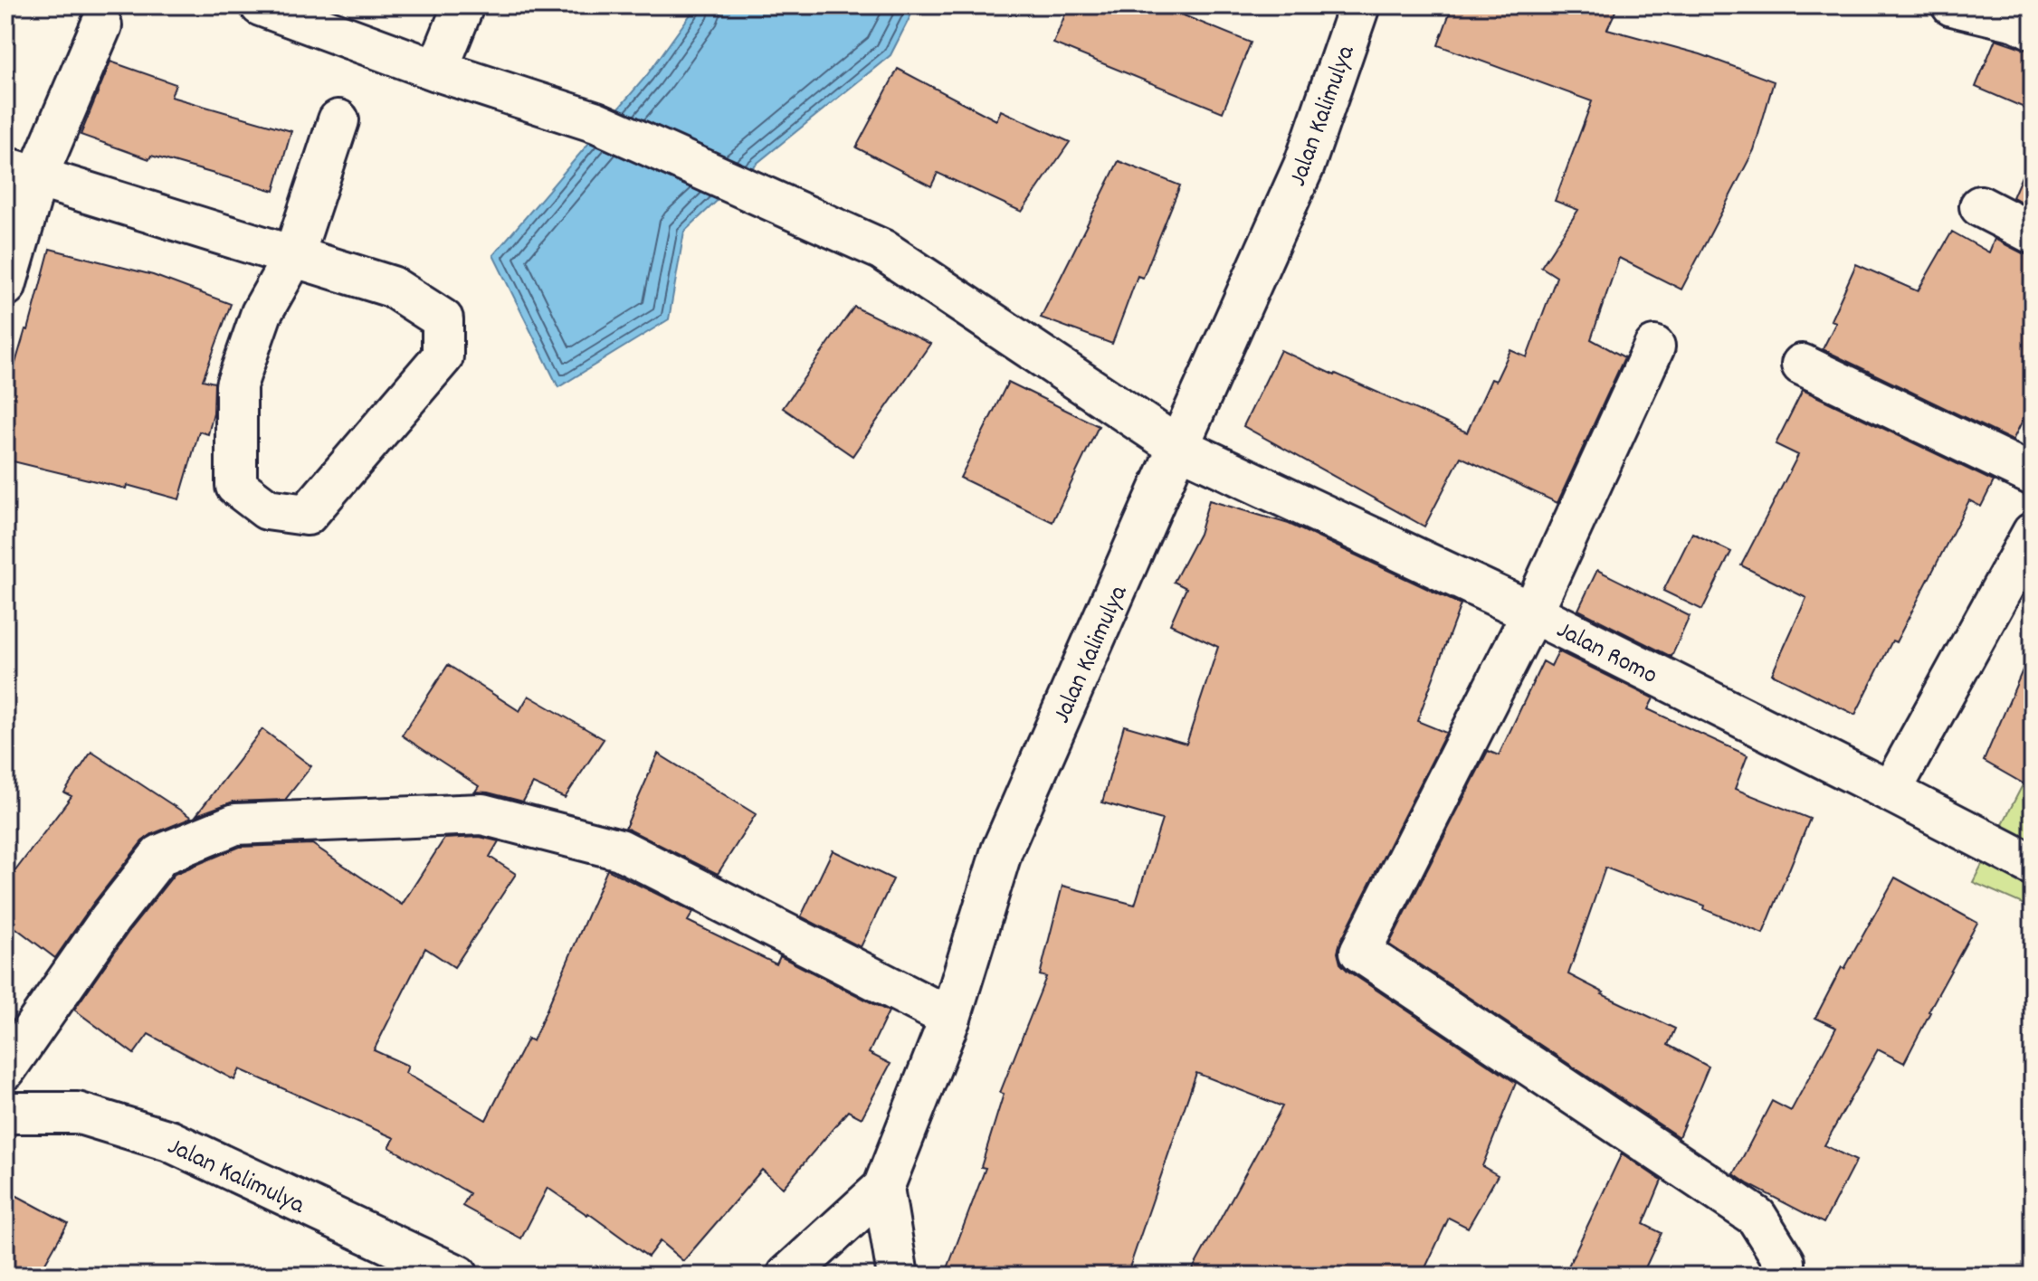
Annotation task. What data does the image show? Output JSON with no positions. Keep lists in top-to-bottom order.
{
  "streets": {
    "street": ["Jalan Kalimulya", "Jalan Romo"]
  },
  "crossings": [
    ["Jalan Kalimulya", "Jalan Romo"]
  ]
}
